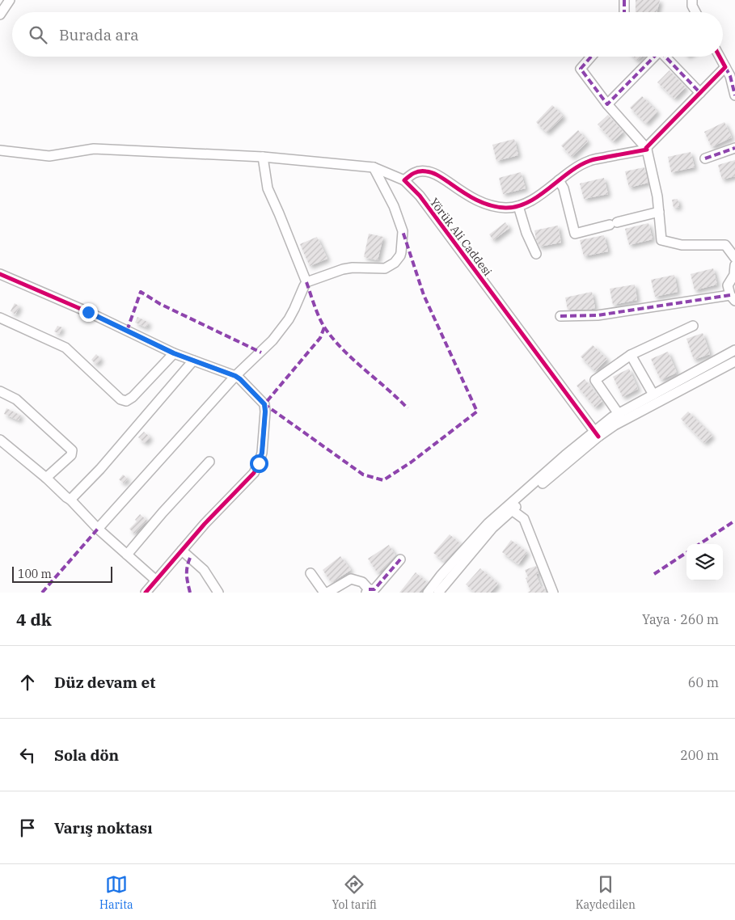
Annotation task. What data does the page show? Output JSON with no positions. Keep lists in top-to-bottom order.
{
  "streets": {
    "street": ["Yörük Ali Caddesi"]
  },
  "scale_bar": "100 m",
  "page": {
    "search": "Burada ara",
    "scale": "100 m",
    "heading": ["4 dk", "Yaya · 260 m"],
    "list": [
      ["Düz devam et", "60 m"],
      ["Sola dön", "200 m"],
      "Varış noktası"
    ],
    "nav": ["Harita", "Yol tarifi", "Kaydedilen"]
  }
}
